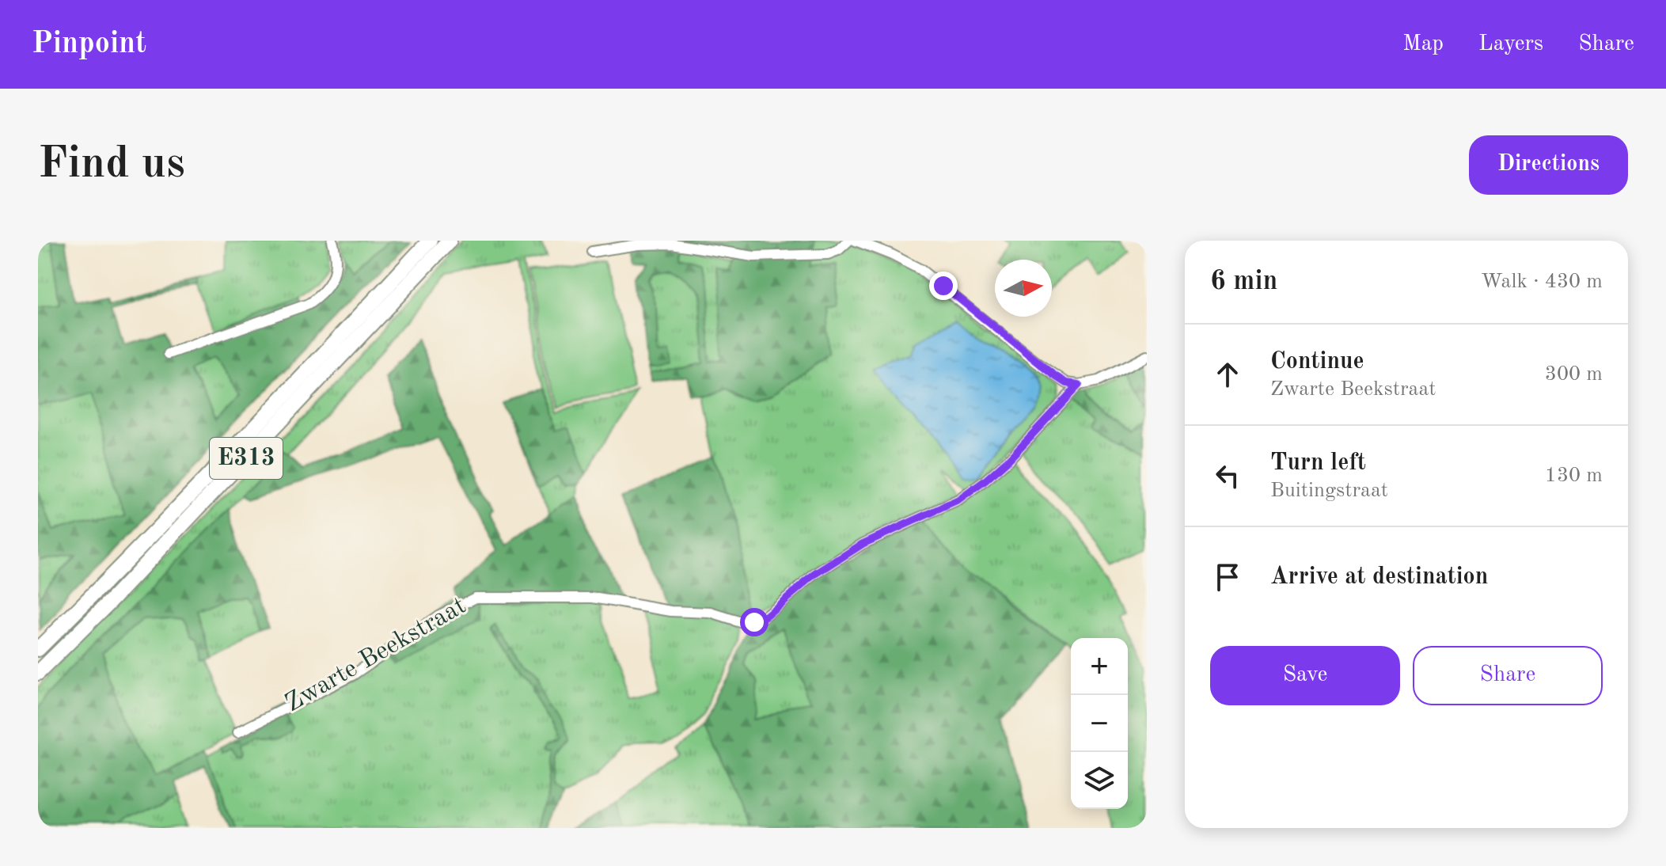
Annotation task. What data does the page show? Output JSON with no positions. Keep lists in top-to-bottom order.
{
  "streets": {
    "highway": ["E313"],
    "street": ["Zwarte Beekstraat"]
  },
  "north": "right",
  "page": {
    "header": "Pinpoint",
    "nav": ["Map", "Layers", "Share"],
    "buttons": [
      "Directions",
      ["Save", "Share"]
    ],
    "title": "Find us",
    "heading": ["6 min", "Walk · 430 m"],
    "list": [
      ["Continue", "Zwarte Beekstraat", "300 m"],
      ["Turn left", "Buitingstraat", "130 m"],
      "Arrive at destination"
    ],
    "map_buttons": ["+", "−"]
  }
}
